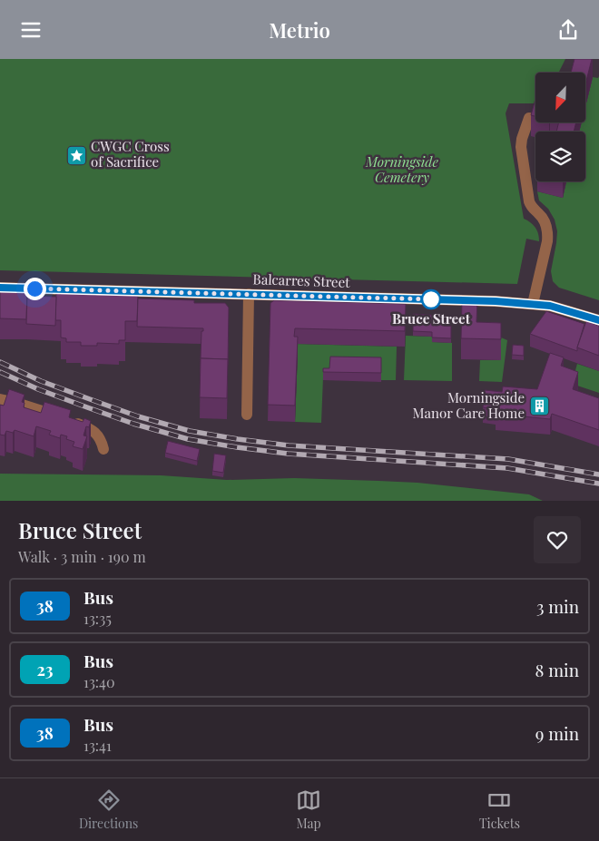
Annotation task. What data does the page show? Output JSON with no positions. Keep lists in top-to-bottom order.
{
  "streets": {
    "street": ["Balcarres Street"]
  },
  "parks": ["Morningside Cemetery"],
  "places": {
    "place": ["CWGC Cross of Sacrifice"],
    "other": ["Bruce Street"],
    "building": ["Morningside Manor Care Home"]
  },
  "lines": ["bus line 38"],
  "north": "bottom left",
  "page": {
    "header": "Metrio",
    "heading": ["Bruce Street", "Walk · 3 min · 190 m"],
    "list": [
      {
        "mark": "38",
        "name": "Bus",
        "note": "13:35",
        "value": "3 min"
      },
      {
        "mark": "23",
        "name": "Bus",
        "note": "13:40",
        "value": "8 min"
      },
      {
        "mark": "38",
        "name": "Bus",
        "note": "13:41",
        "value": "9 min"
      }
    ],
    "tabs": ["Directions", "Map", "Tickets"]
  }
}
